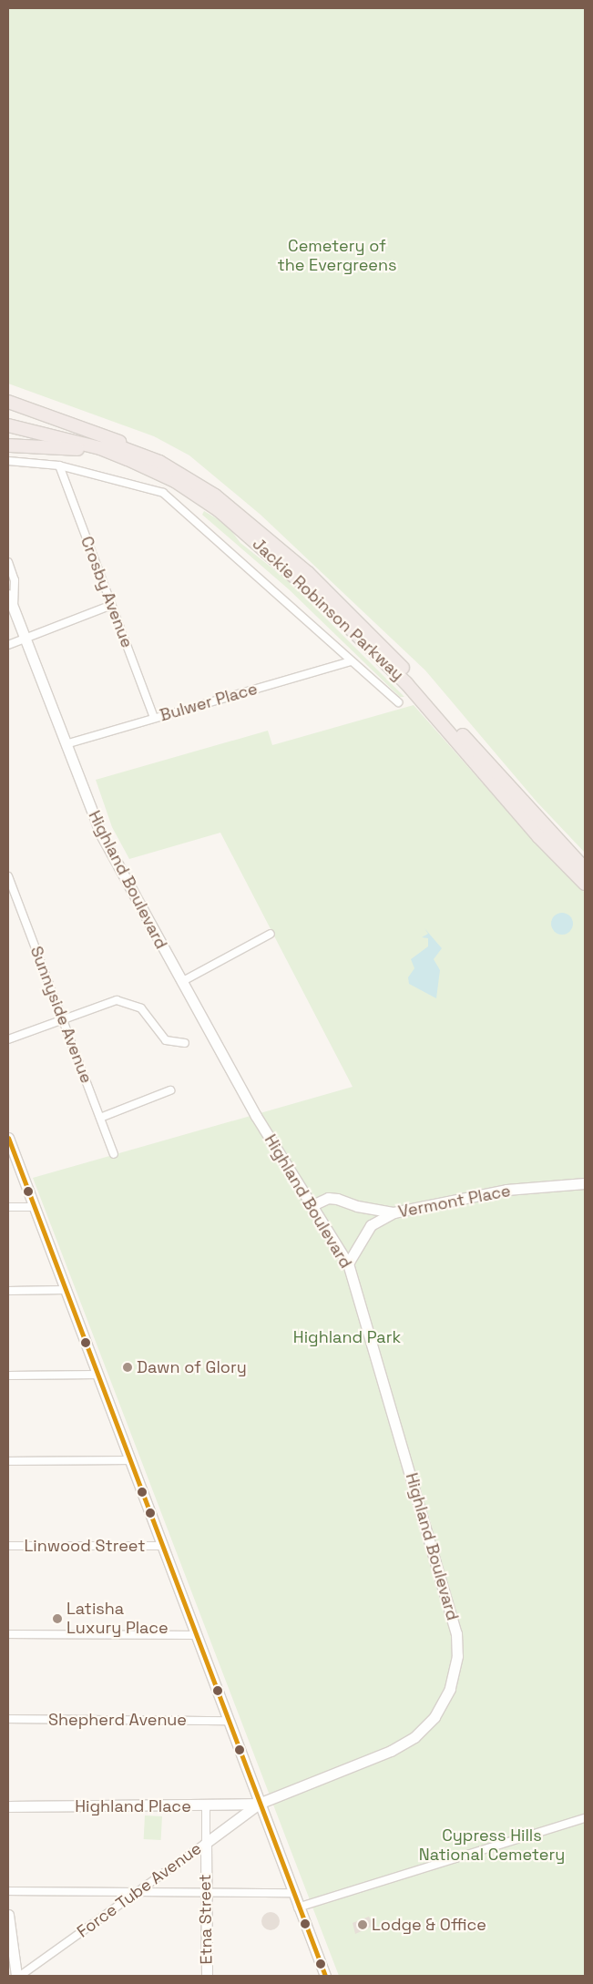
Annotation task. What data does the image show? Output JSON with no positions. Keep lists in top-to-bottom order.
{
  "streets": {
    "highway": ["Jackie Robinson Parkway"],
    "main road": [
      "Highland Boulevard",
      "Vermont Place",
      "Highland Place",
      "Force Tube Avenue",
      "Etna Street"
    ],
    "street": [
      "Crosby Avenue",
      "Bulwer Place",
      "Sunnyside Avenue",
      "Linwood Street",
      "Shepherd Avenue"
    ]
  },
  "crossings": [
    ["Crosby Avenue", "Jackie Robinson Parkway"],
    ["Crosby Avenue", "Bulwer Place"],
    ["Jackie Robinson Parkway", "Bulwer Place"],
    ["Bulwer Place", "Highland Boulevard"],
    ["Highland Boulevard", "Vermont Place"],
    ["Highland Boulevard", "Highland Place"],
    ["Highland Boulevard", "Force Tube Avenue"],
    ["Highland Place", "Force Tube Avenue"],
    ["Highland Place", "Etna Street"],
    ["Force Tube Avenue", "Etna Street"]
  ],
  "parks": ["Cemetery of the Evergreens", "Highland Park", "Cypress Hills National Cemetery"],
  "places": ["Dawn of Glory", "Latisha Luxury Place", "Lodge & Office"]
}
